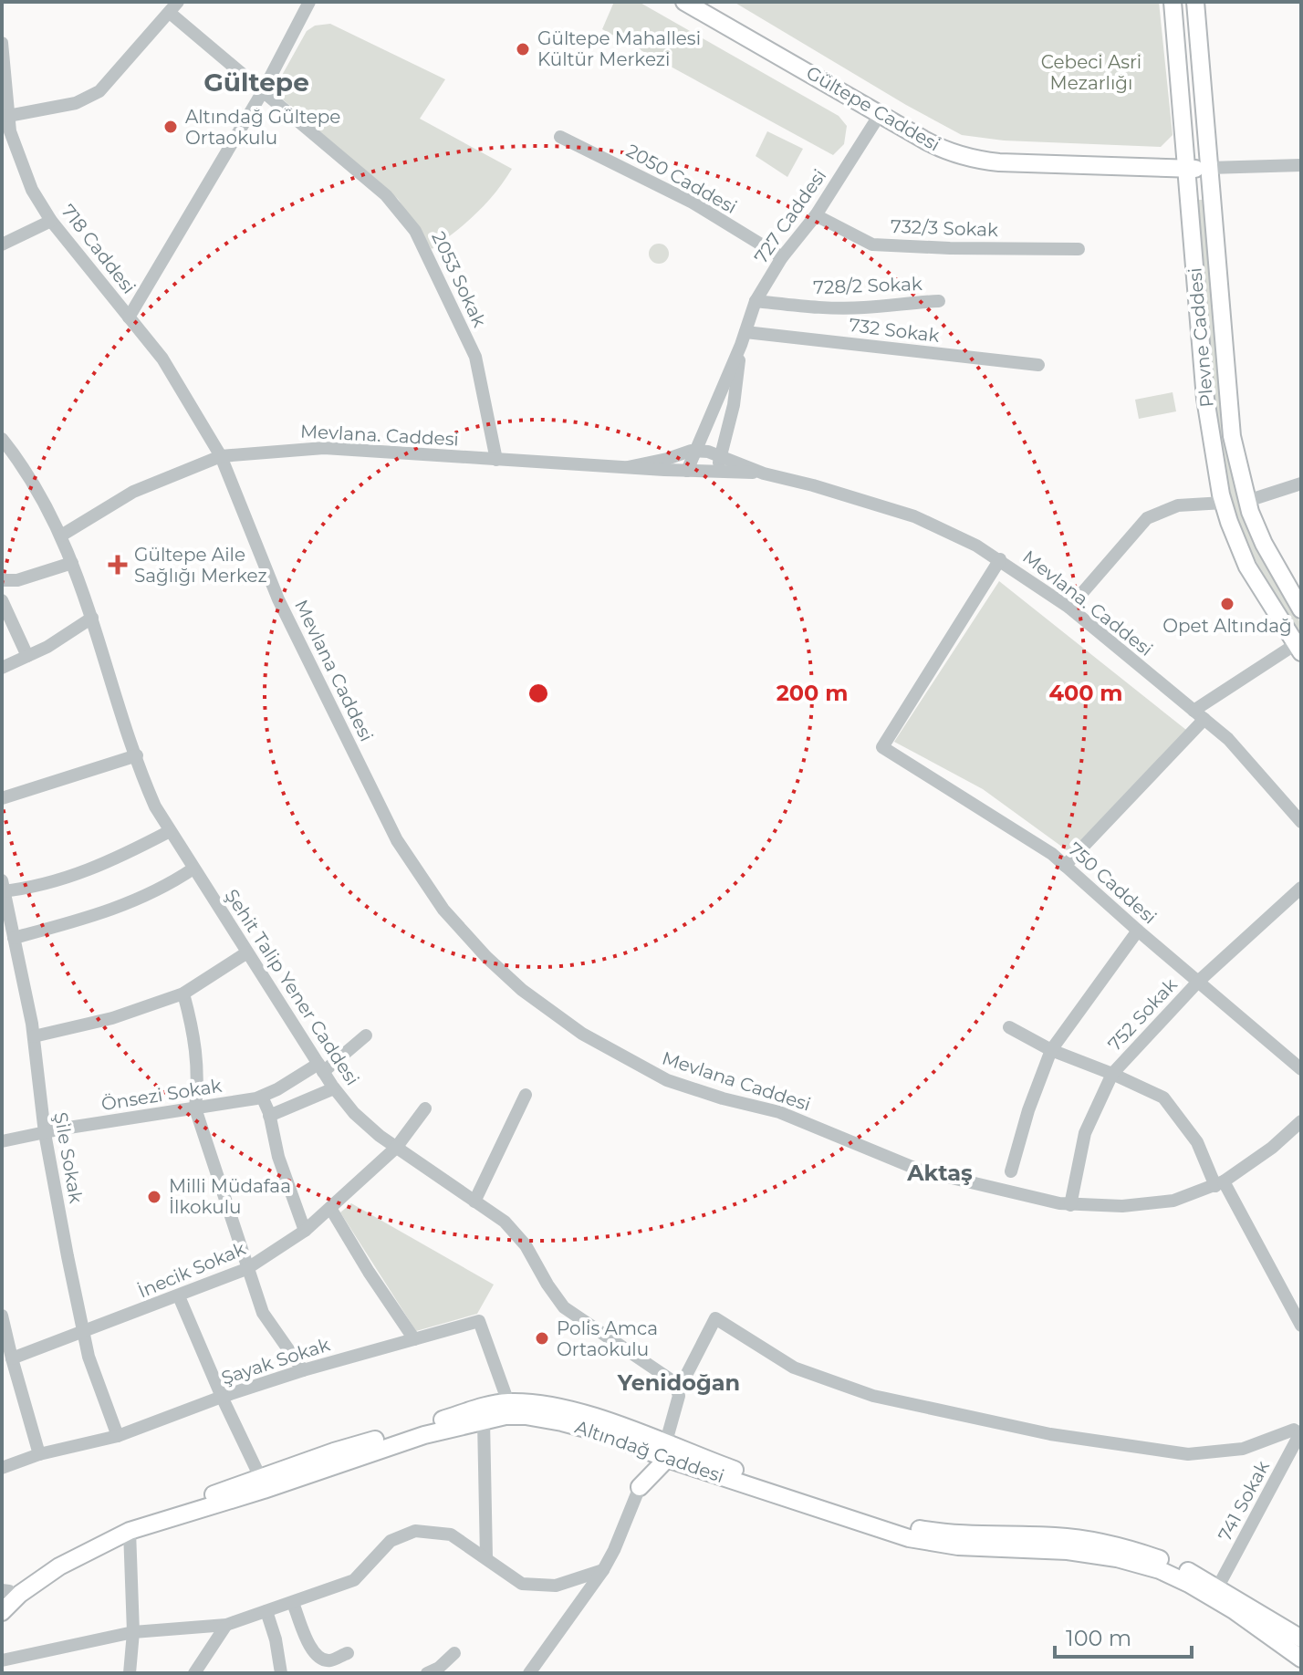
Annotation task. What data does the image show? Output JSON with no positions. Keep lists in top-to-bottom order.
{
  "streets": {
    "main road": ["Gültepe Caddesi", "Plevne Caddesi", "Altındağ Caddesi"],
    "street": [
      "2050 Caddesi",
      "727 Caddesi",
      "732/3 Sokak",
      "718 Caddesi",
      "2053 Sokak",
      "728/2 Sokak",
      "732 Sokak",
      "Mevlana. Caddesi",
      "Mevlana Caddesi",
      "750 Caddesi",
      "Şehit Talip Yener Caddesi",
      "752 Sokak",
      "Önsezi Sokak",
      "Şile Sokak",
      "İnecik Sokak",
      "Şayak Sokak",
      "741 Sokak"
    ]
  },
  "crossings": [
    ["Gültepe Caddesi", "727 Caddesi"],
    ["Gültepe Caddesi", "Plevne Caddesi"],
    ["2050 Caddesi", "727 Caddesi"],
    ["727 Caddesi", "732/3 Sokak"],
    ["727 Caddesi", "728/2 Sokak"],
    ["727 Caddesi", "732 Sokak"],
    ["727 Caddesi", "Mevlana. Caddesi"],
    ["718 Caddesi", "Mevlana. Caddesi"],
    ["718 Caddesi", "Mevlana Caddesi"],
    ["2053 Sokak", "Mevlana. Caddesi"],
    ["Mevlana. Caddesi", "Mevlana Caddesi"],
    ["Mevlana. Caddesi", "750 Caddesi"],
    ["Mevlana. Caddesi", "Şehit Talip Yener Caddesi"],
    ["Mevlana Caddesi", "752 Sokak"],
    ["750 Caddesi", "752 Sokak"],
    ["Şehit Talip Yener Caddesi", "Önsezi Sokak"],
    ["Şehit Talip Yener Caddesi", "İnecik Sokak"],
    ["Önsezi Sokak", "Şile Sokak"],
    ["Şile Sokak", "İnecik Sokak"],
    ["Şile Sokak", "Şayak Sokak"],
    ["Şayak Sokak", "Altındağ Caddesi"],
    ["Altındağ Caddesi", "741 Sokak"]
  ],
  "districts": ["Gültepe", "Aktaş", "Yenidoğan"],
  "parks": ["Cebeci Asri Mezarlığı"],
  "places": {
    "other": [
      "Gültepe Mahallesi Kültür Merkezi",
      "Altındağ Gültepe Ortaokulu",
      "Opet Altındağ",
      "Milli Müdafaa İlkokulu",
      "Polis Amca Ortaokulu"
    ],
    "health": ["Gültepe Aile Sağlığı Merkez"]
  },
  "scale_bar": "100 m",
  "rings": ["200 m", "400 m"]
}
